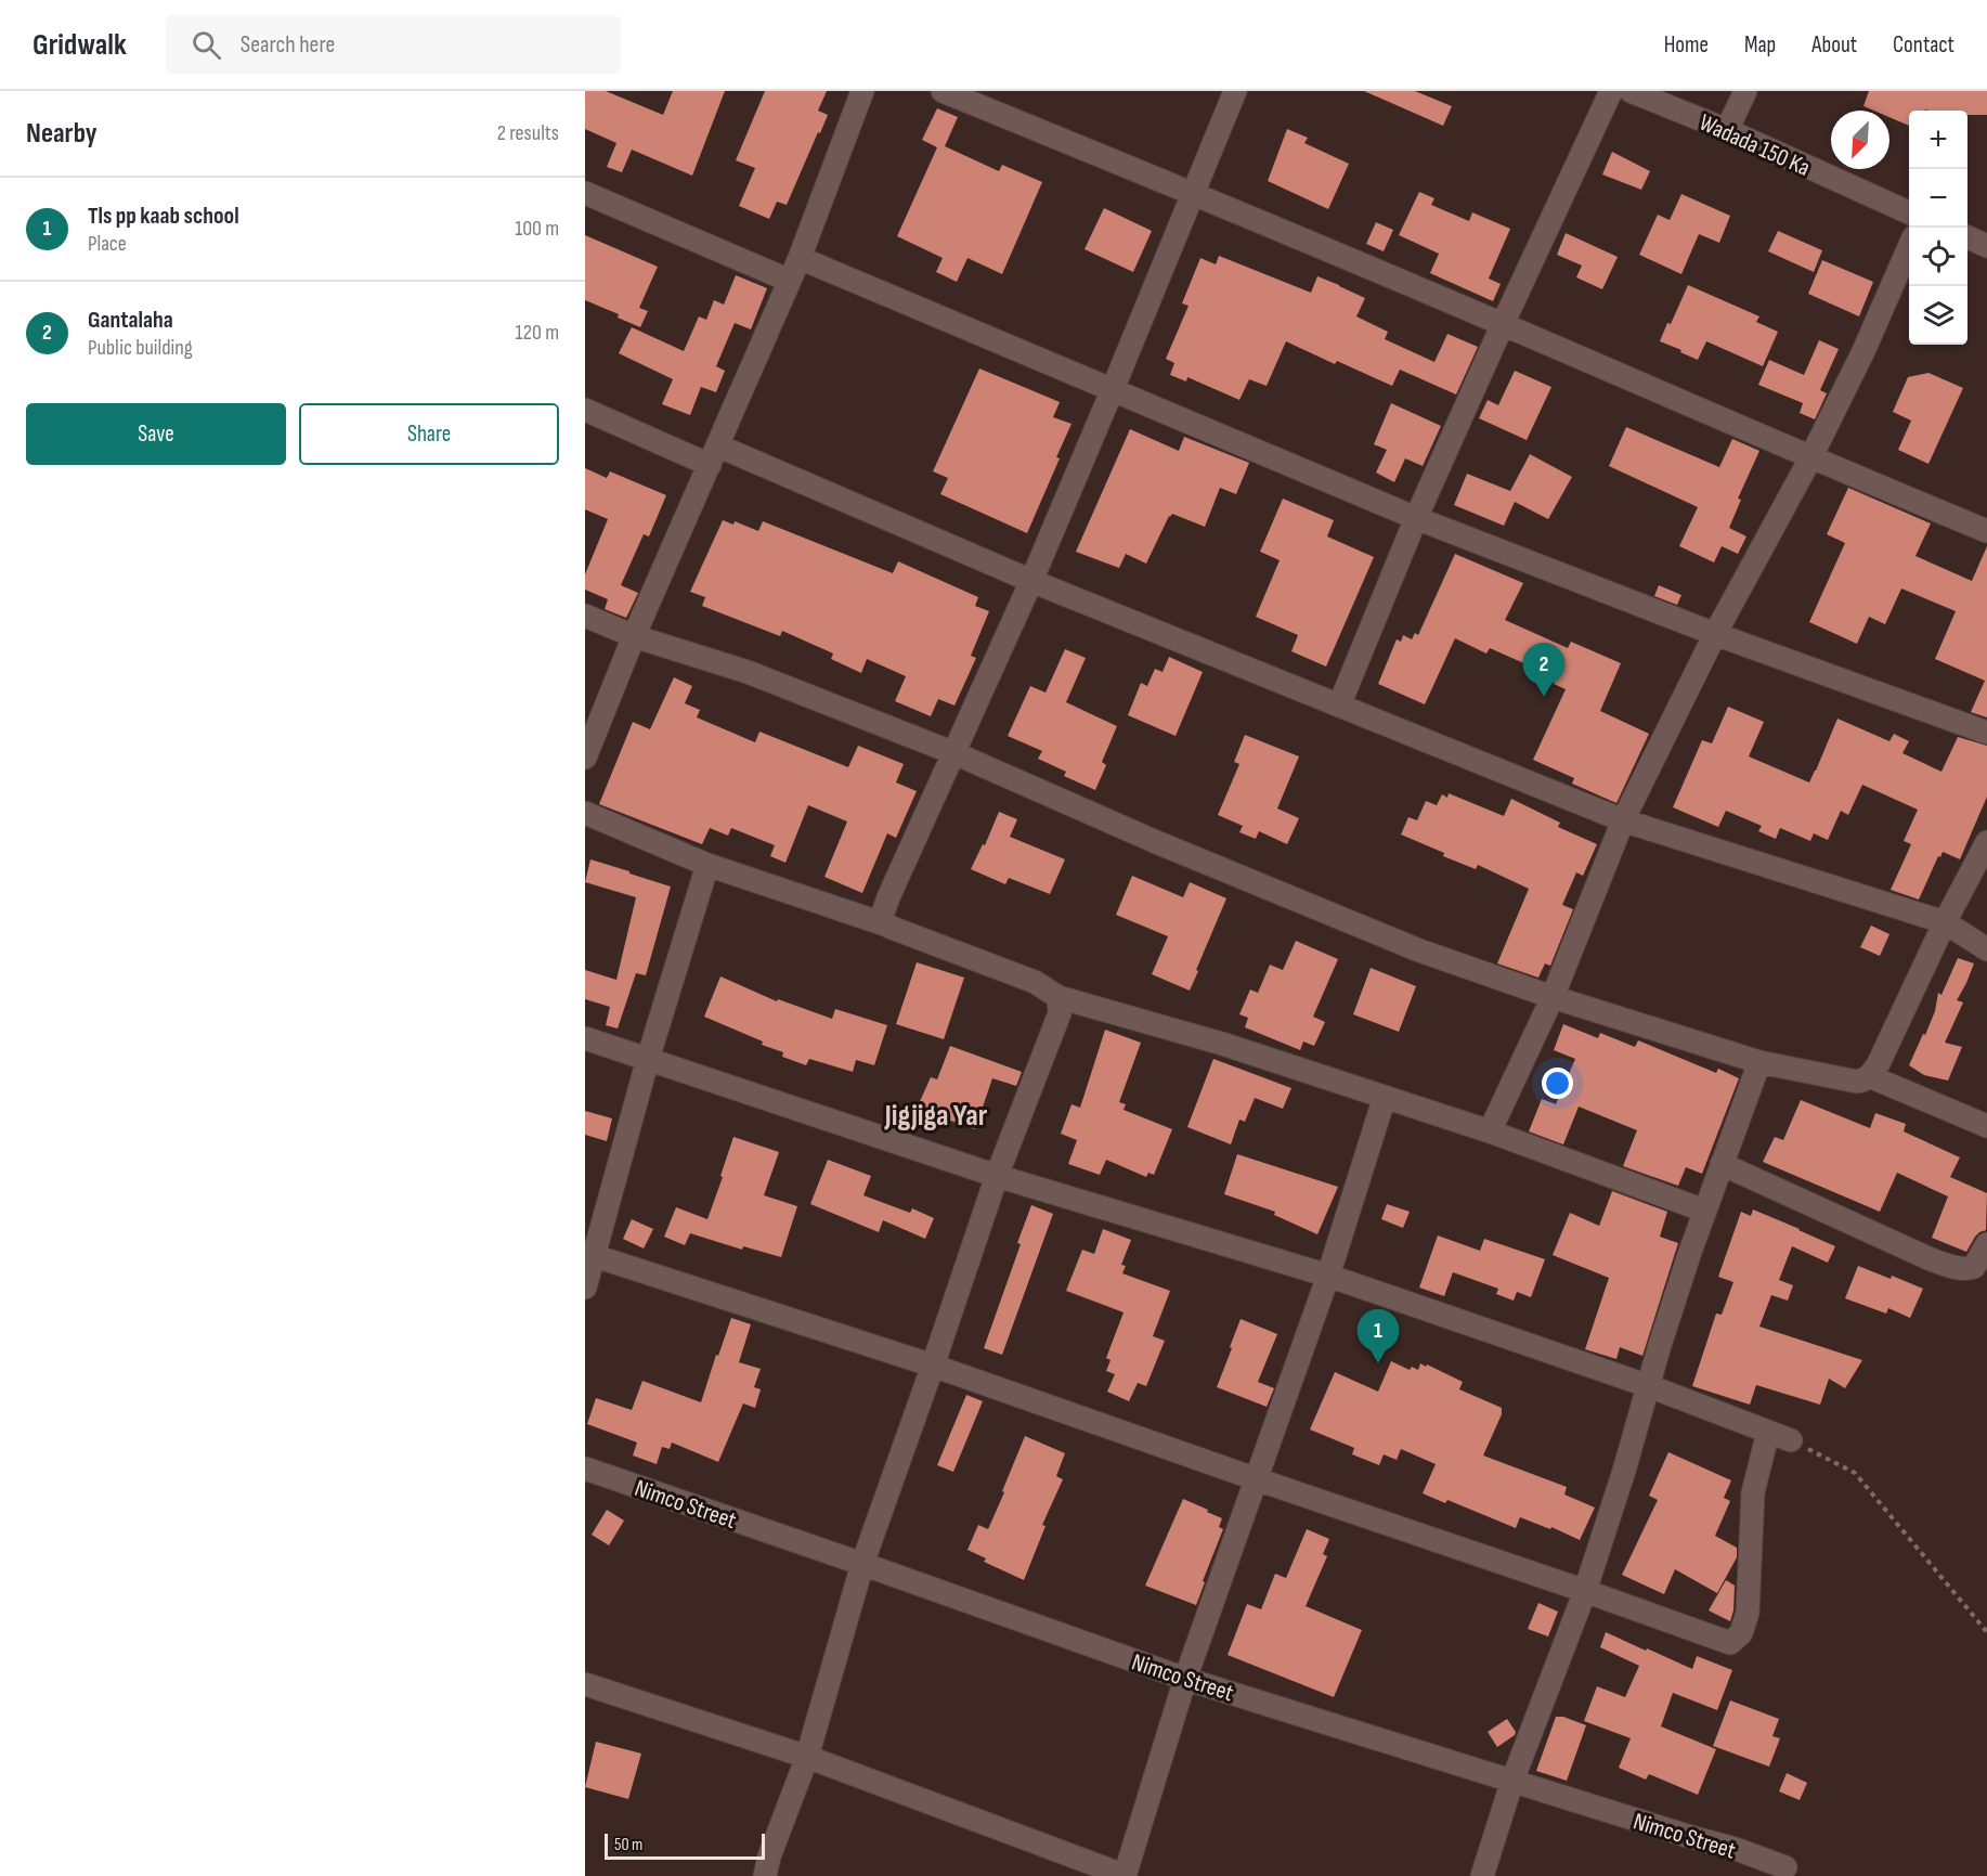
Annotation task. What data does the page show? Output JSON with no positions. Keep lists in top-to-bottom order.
{
  "streets": {
    "street": ["Wadada 150 Ka", "Nimco Street"]
  },
  "districts": ["Jigjiga Yar"],
  "scale_bar": "50 m",
  "north": "bottom left",
  "page": {
    "header": "Gridwalk",
    "search": "Search here",
    "nav": [
      "Home",
      "Map",
      "About",
      "Contact"
    ],
    "heading": ["Nearby", "2 results"],
    "map_buttons": ["+", "−"],
    "list": [
      {
        "mark": "1",
        "name": "Tls pp kaab school",
        "note": "Place",
        "value": "100 m"
      },
      {
        "mark": "2",
        "name": "Gantalaha",
        "note": "Public building",
        "value": "120 m"
      }
    ],
    "buttons": ["Save", "Share"],
    "pins": ["2", "1"],
    "scale": "50 m"
  }
}
